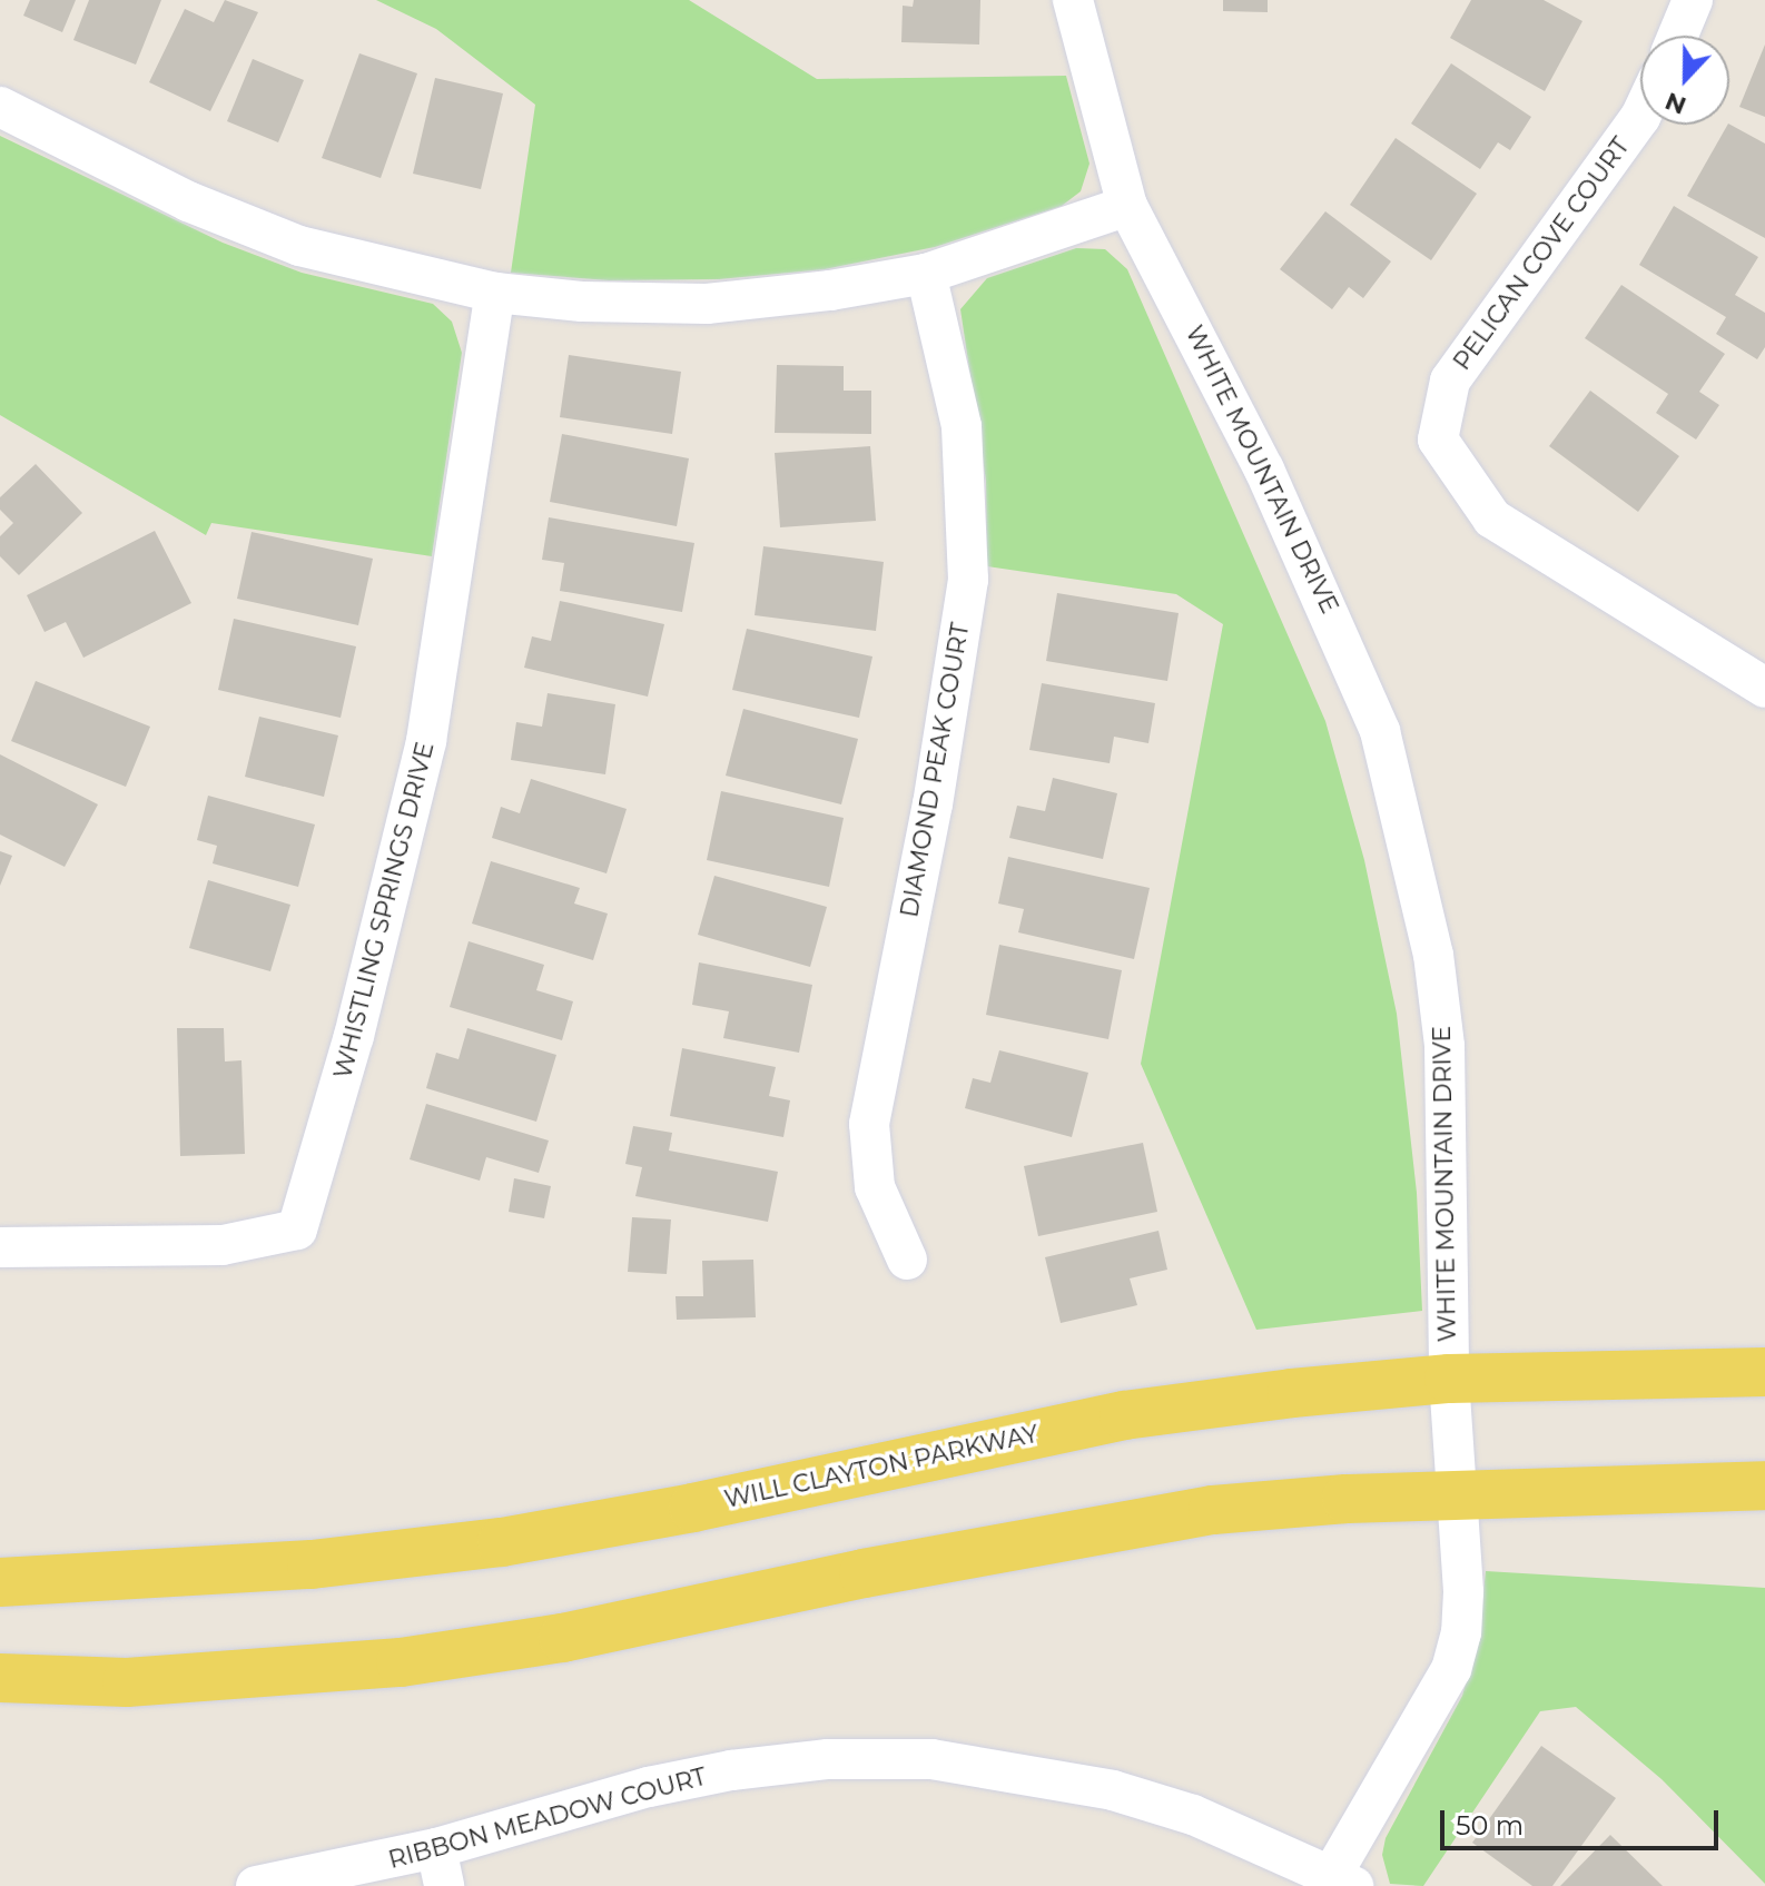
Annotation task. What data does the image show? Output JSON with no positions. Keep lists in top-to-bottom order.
{
  "streets": {
    "main road": ["WILL CLAYTON PARKWAY"],
    "street": [
      "PELICAN COVE COURT",
      "WHITE MOUNTAIN DRIVE",
      "DIAMOND PEAK COURT",
      "WHISTLING SPRINGS DRIVE",
      "RIBBON MEADOW COURT"
    ]
  },
  "crossings": [
    ["WHITE MOUNTAIN DRIVE", "WILL CLAYTON PARKWAY"],
    ["WHITE MOUNTAIN DRIVE", "RIBBON MEADOW COURT"]
  ],
  "scale_bar": "50 m",
  "north": "bottom"
}
